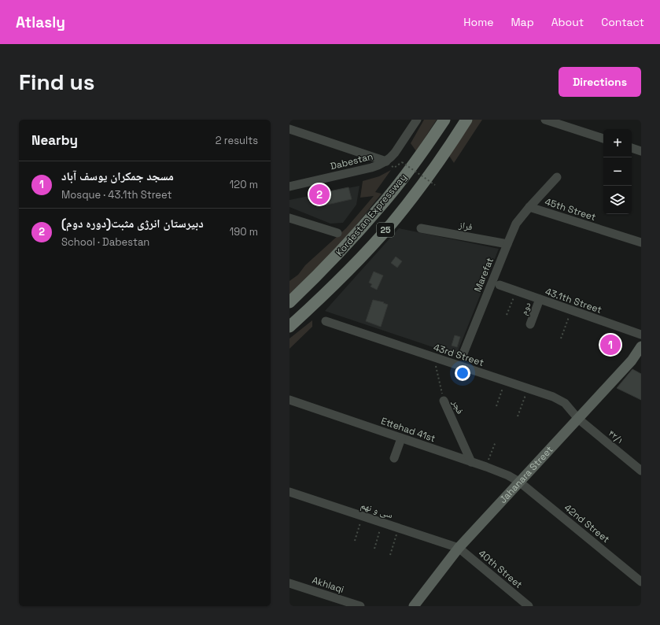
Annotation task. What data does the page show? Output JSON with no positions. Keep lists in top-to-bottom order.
{
  "streets": {
    "highway": ["Kordestan Expressway", "25"],
    "main road": ["Jahanara Street"],
    "street": [
      "Dabestan",
      "45th Street",
      "فراز",
      "Marefat",
      "43.1th Street",
      "دوم",
      "43rd Street",
      "فجر",
      "Ettehad 41st",
      "۴۲/۱",
      "سی و نهم",
      "42nd Street",
      "40th Street",
      "Akhlaqi"
    ]
  },
  "crossings": [
    ["45th Street", "Marefat"],
    ["فراز", "Marefat"],
    ["43.1th Street", "دوم"],
    ["43rd Street", "فجر"],
    ["43rd Street", "۴۲/۱"],
    ["43rd Street", "Jahanara Street"],
    ["فجر", "Ettehad 41st"],
    ["Ettehad 41st", "Jahanara Street"],
    ["Ettehad 41st", "42nd Street"],
    ["۴۲/۱", "Jahanara Street"],
    ["Jahanara Street", "سی و نهم"],
    ["Jahanara Street", "42nd Street"],
    ["Jahanara Street", "40th Street"],
    ["سی و نهم", "40th Street"]
  ],
  "page": {
    "header": "Atlasly",
    "nav": [
      "Home",
      "Map",
      "About",
      "Contact"
    ],
    "buttons": "Directions",
    "title": "Find us",
    "heading": ["Nearby", "2 results"],
    "map_buttons": ["+", "−"],
    "list": [
      {
        "mark": "1",
        "name": "مسجد جمکران یوسف آباد",
        "note": "Mosque · 43.1th Street",
        "value": "120 m"
      },
      {
        "mark": "2",
        "name": "دبیرستان انرژی مثبت(دوره دوم)",
        "note": "School · Dabestan",
        "value": "190 m"
      }
    ],
    "pins": ["2", "1"]
  }
}
